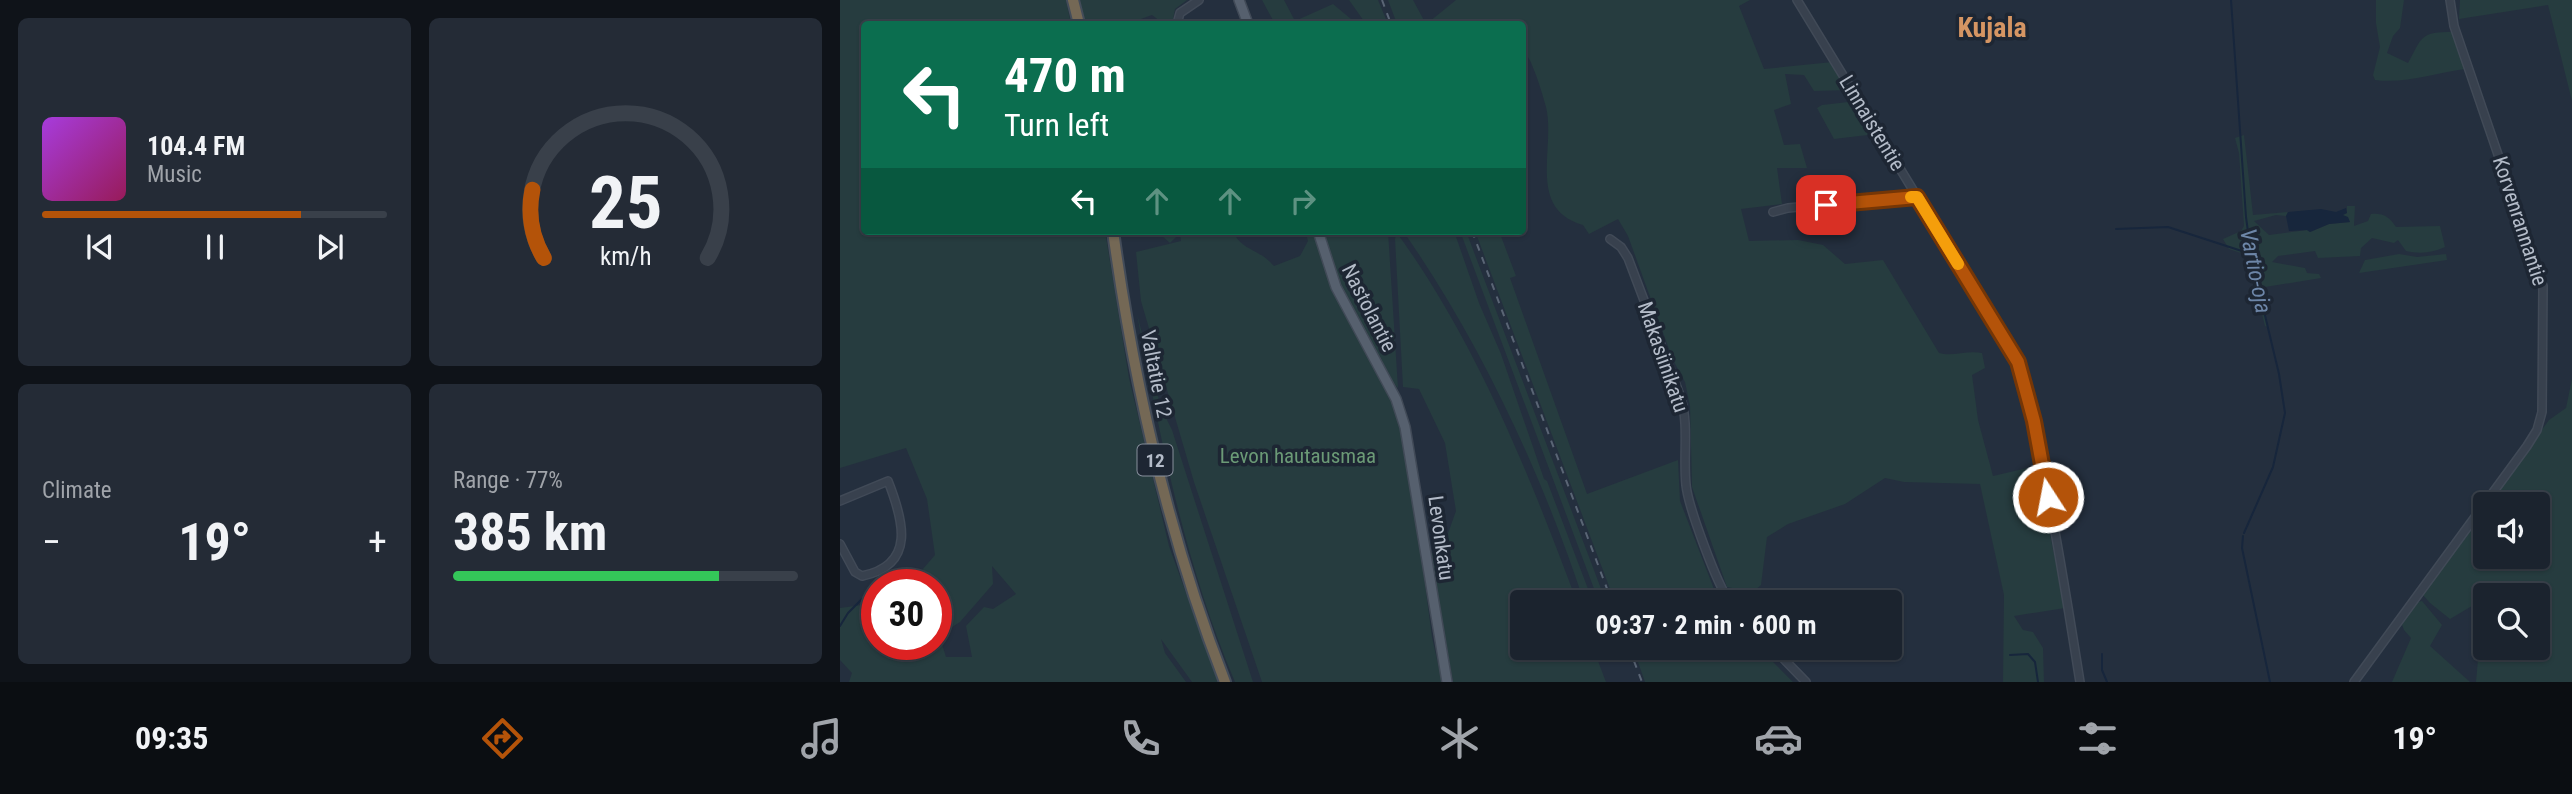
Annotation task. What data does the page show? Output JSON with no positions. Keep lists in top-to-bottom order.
{
  "streets": {
    "highway": ["Valtatie 12", "12"],
    "main road": ["Nastolantie", "Levonkatu"],
    "street": ["Linnaistentie", "Korvenrannantie", "Makasiinikatu"]
  },
  "crossings": [
    ["Nastolantie", "Levonkatu"]
  ],
  "districts": ["Kujala"],
  "water": ["Vartio-oja"],
  "parks": ["Levon hautausmaa"],
  "page": {
    "turn": ["470 m", "Turn left"],
    "song": ["104.4 FM", "Music"],
    "tile": [
      "Climate",
      ["Range · 77%", "385 km"]
    ],
    "heat": ["−", "19°", "+"],
    "limit": "30",
    "trip": "09:37 · 2 min · 600 m",
    "tabs": ["09:35", "19°"],
    "gauge": ["25", "km/h"]
  }
}
